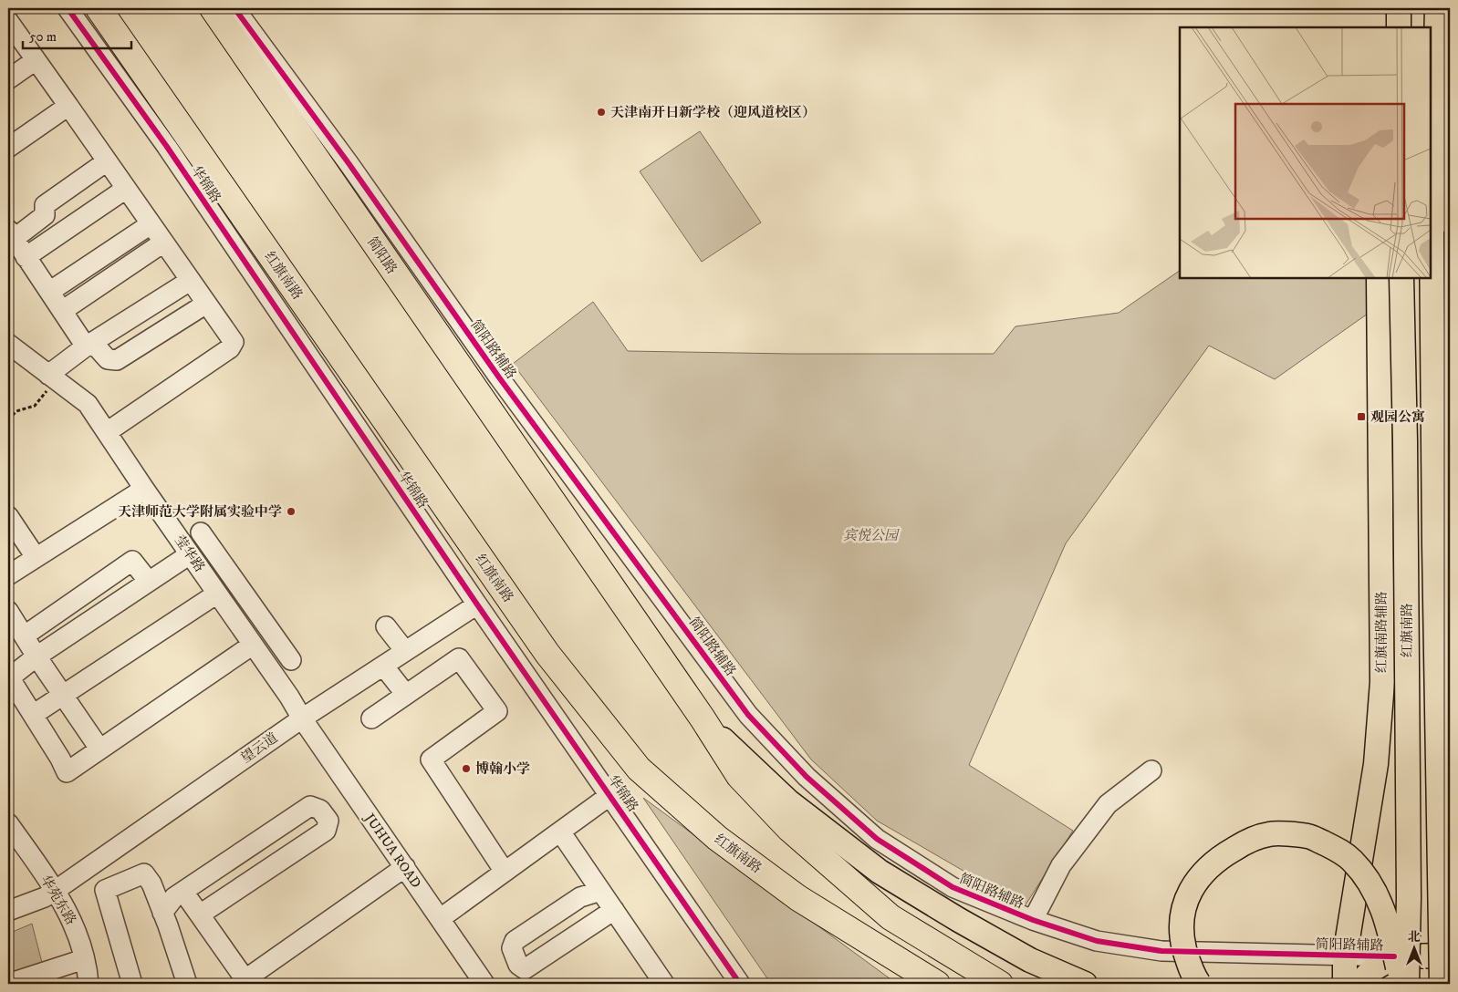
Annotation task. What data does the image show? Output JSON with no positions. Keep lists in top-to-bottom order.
{
  "streets": {
    "highway": ["简阳路", "红旗南路"],
    "main road": ["红旗南路辅路"],
    "street": [
      "华锦路",
      "简阳路辅路",
      "莹华路",
      "望云道",
      "JUHUA ROAD",
      "华苑东路"
    ]
  },
  "crossings": [
    ["华锦路", "望云道"],
    ["简阳路辅路", "红旗南路辅路"],
    ["莹华路", "望云道"],
    ["莹华路", "JUHUA ROAD"],
    ["望云道", "JUHUA ROAD"],
    ["望云道", "华苑东路"]
  ],
  "parks": ["宾悦公园"],
  "places": {
    "other": ["天津南开日新学校（迎风道校区）", "天津师范大学附属实验中学", "博翰小学"],
    "transit": ["观园公寓"]
  },
  "scale_bar": "50 m",
  "north": "top"
}
